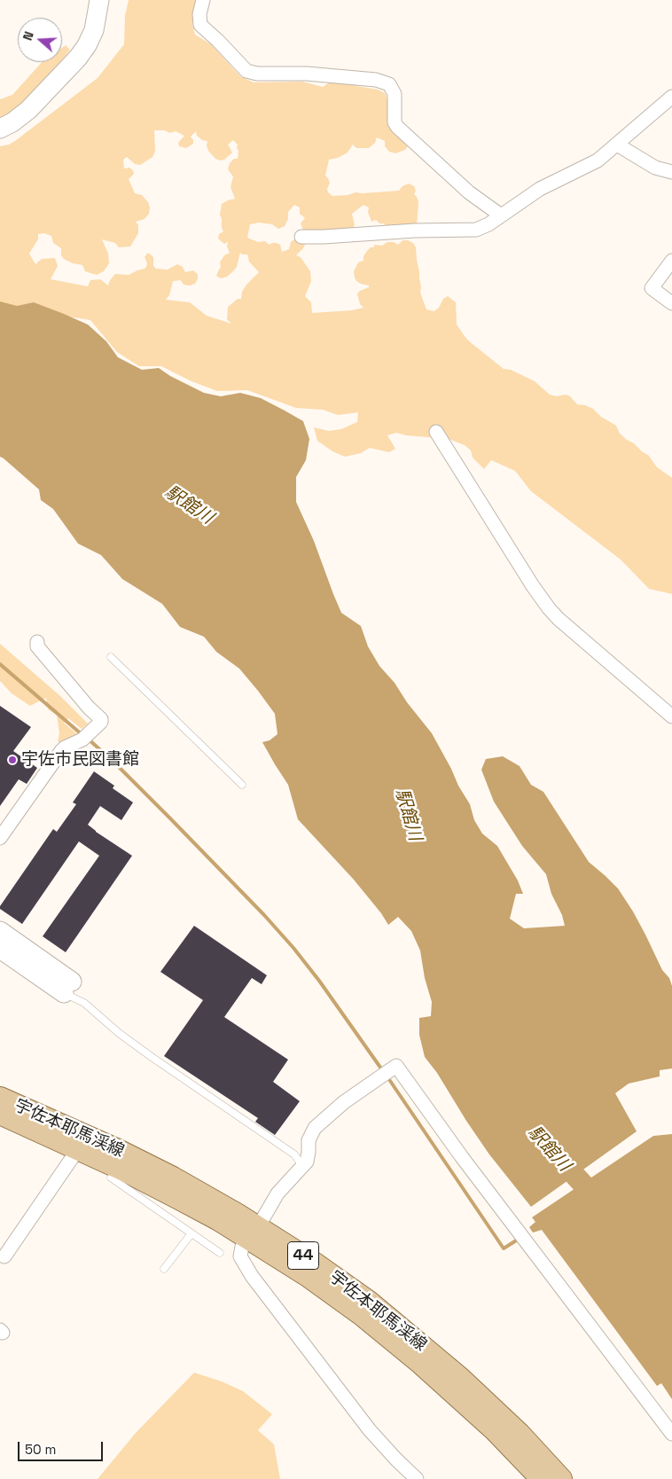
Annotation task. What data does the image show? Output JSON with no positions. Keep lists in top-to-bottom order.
{
  "streets": {
    "main road": ["宇佐本耶馬渓線", "44"]
  },
  "water": ["駅館川"],
  "places": ["宇佐市民図書館"],
  "scale_bar": "50 m",
  "north": "left"
}
